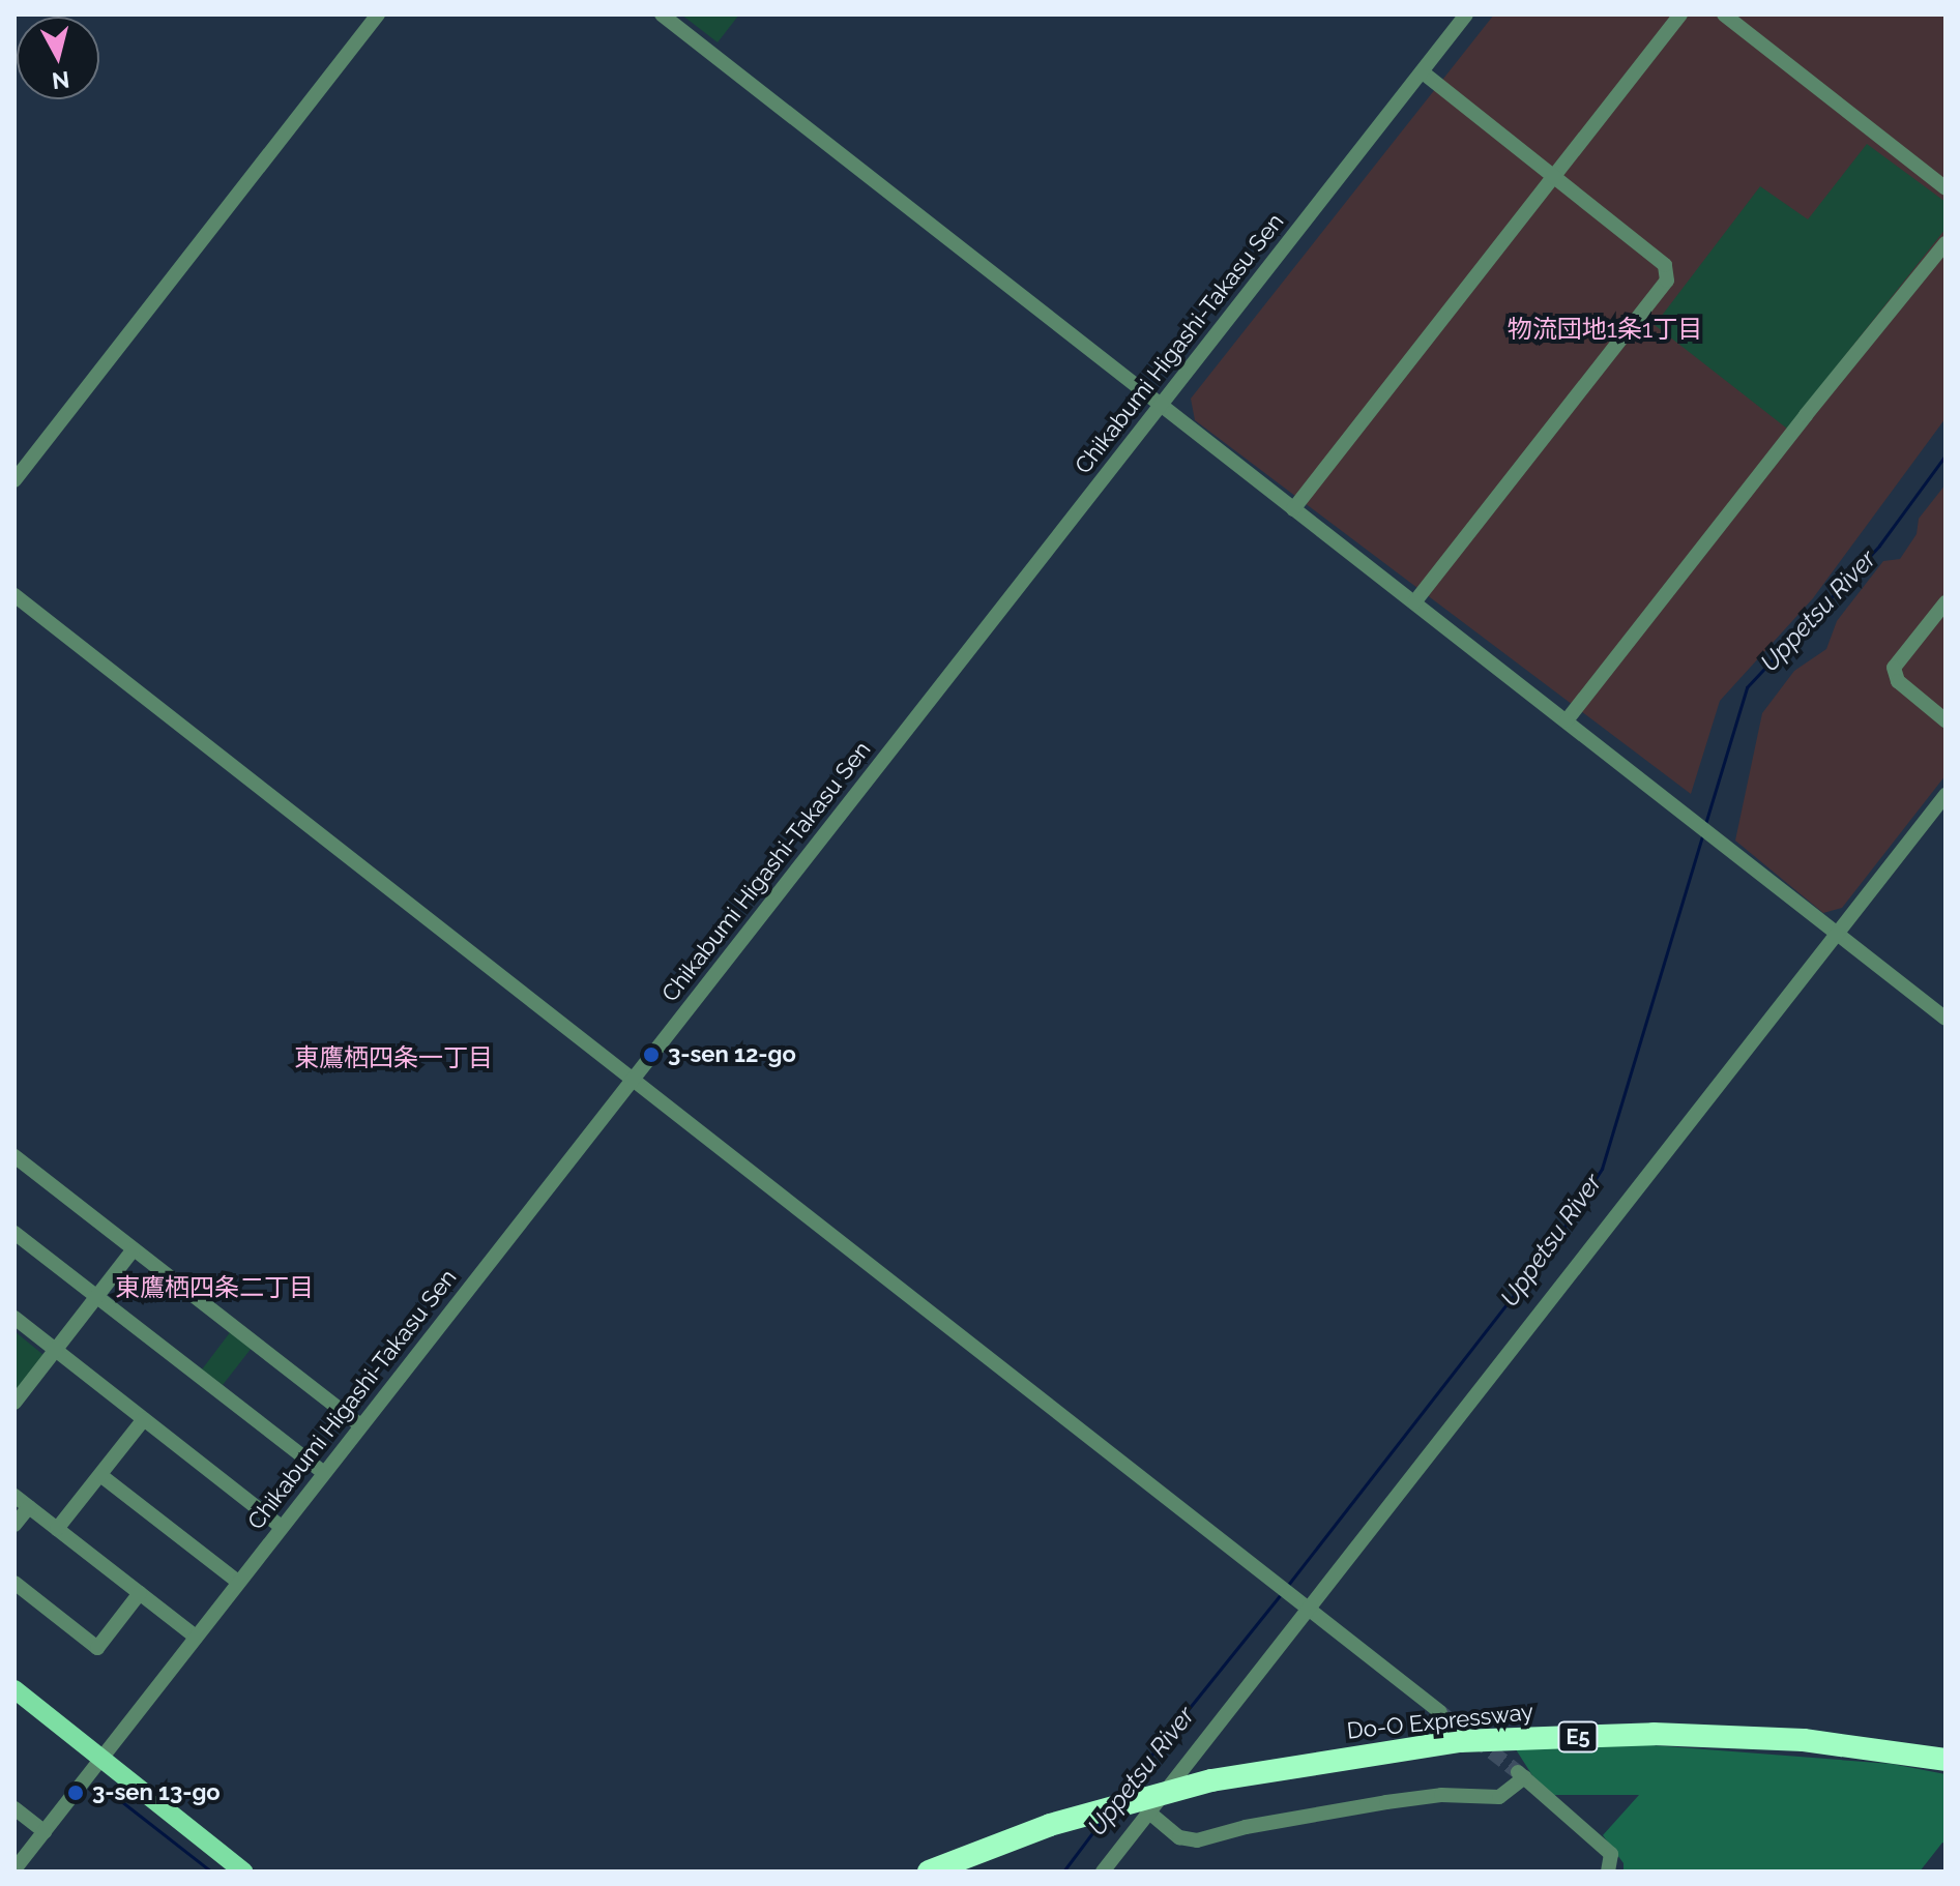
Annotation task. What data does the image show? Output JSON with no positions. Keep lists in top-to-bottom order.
{
  "streets": {
    "highway": ["Do-O Expressway", "E5"],
    "street": ["Chikabumi Higashi-Takasu Sen"]
  },
  "districts": ["物流団地1条1丁目", "東鷹栖四条一丁目", "東鷹栖四条二丁目"],
  "water": ["Uppetsu River"],
  "places": ["3-sen 12-go", "3-sen 13-go"],
  "north": "bottom"
}
